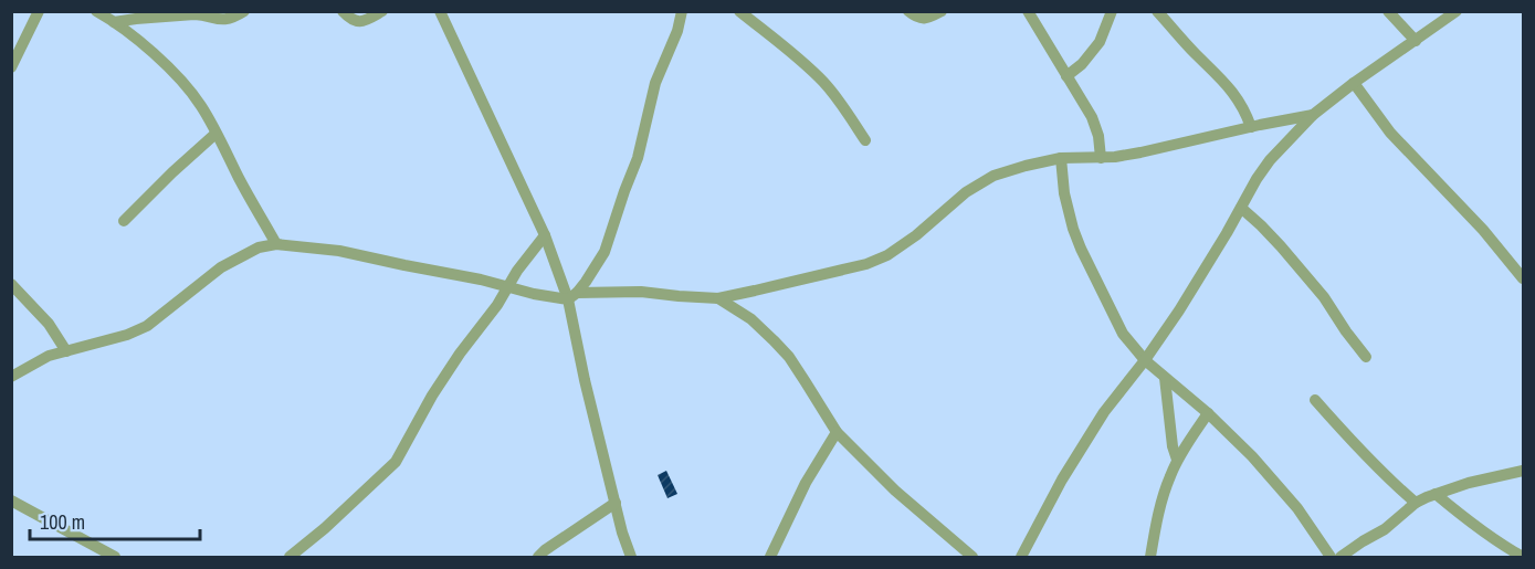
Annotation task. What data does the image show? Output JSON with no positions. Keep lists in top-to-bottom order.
{
  "scale_bar": "100 m"
}
